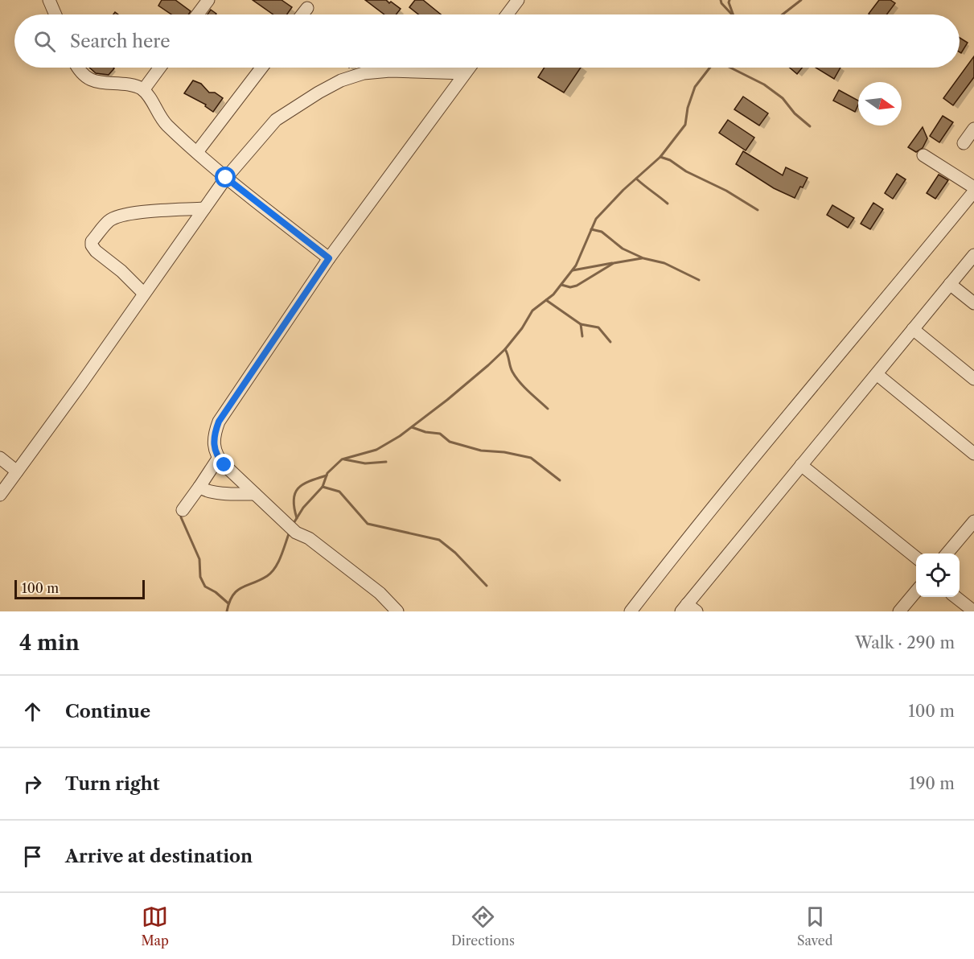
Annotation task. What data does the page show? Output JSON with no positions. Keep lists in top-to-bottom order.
{
  "scale_bar": "100 m",
  "north": "right",
  "page": {
    "search": "Search here",
    "scale": "100 m",
    "heading": ["4 min", "Walk · 290 m"],
    "list": [
      ["Continue", "100 m"],
      ["Turn right", "190 m"],
      "Arrive at destination"
    ],
    "nav": ["Map", "Directions", "Saved"]
  }
}
